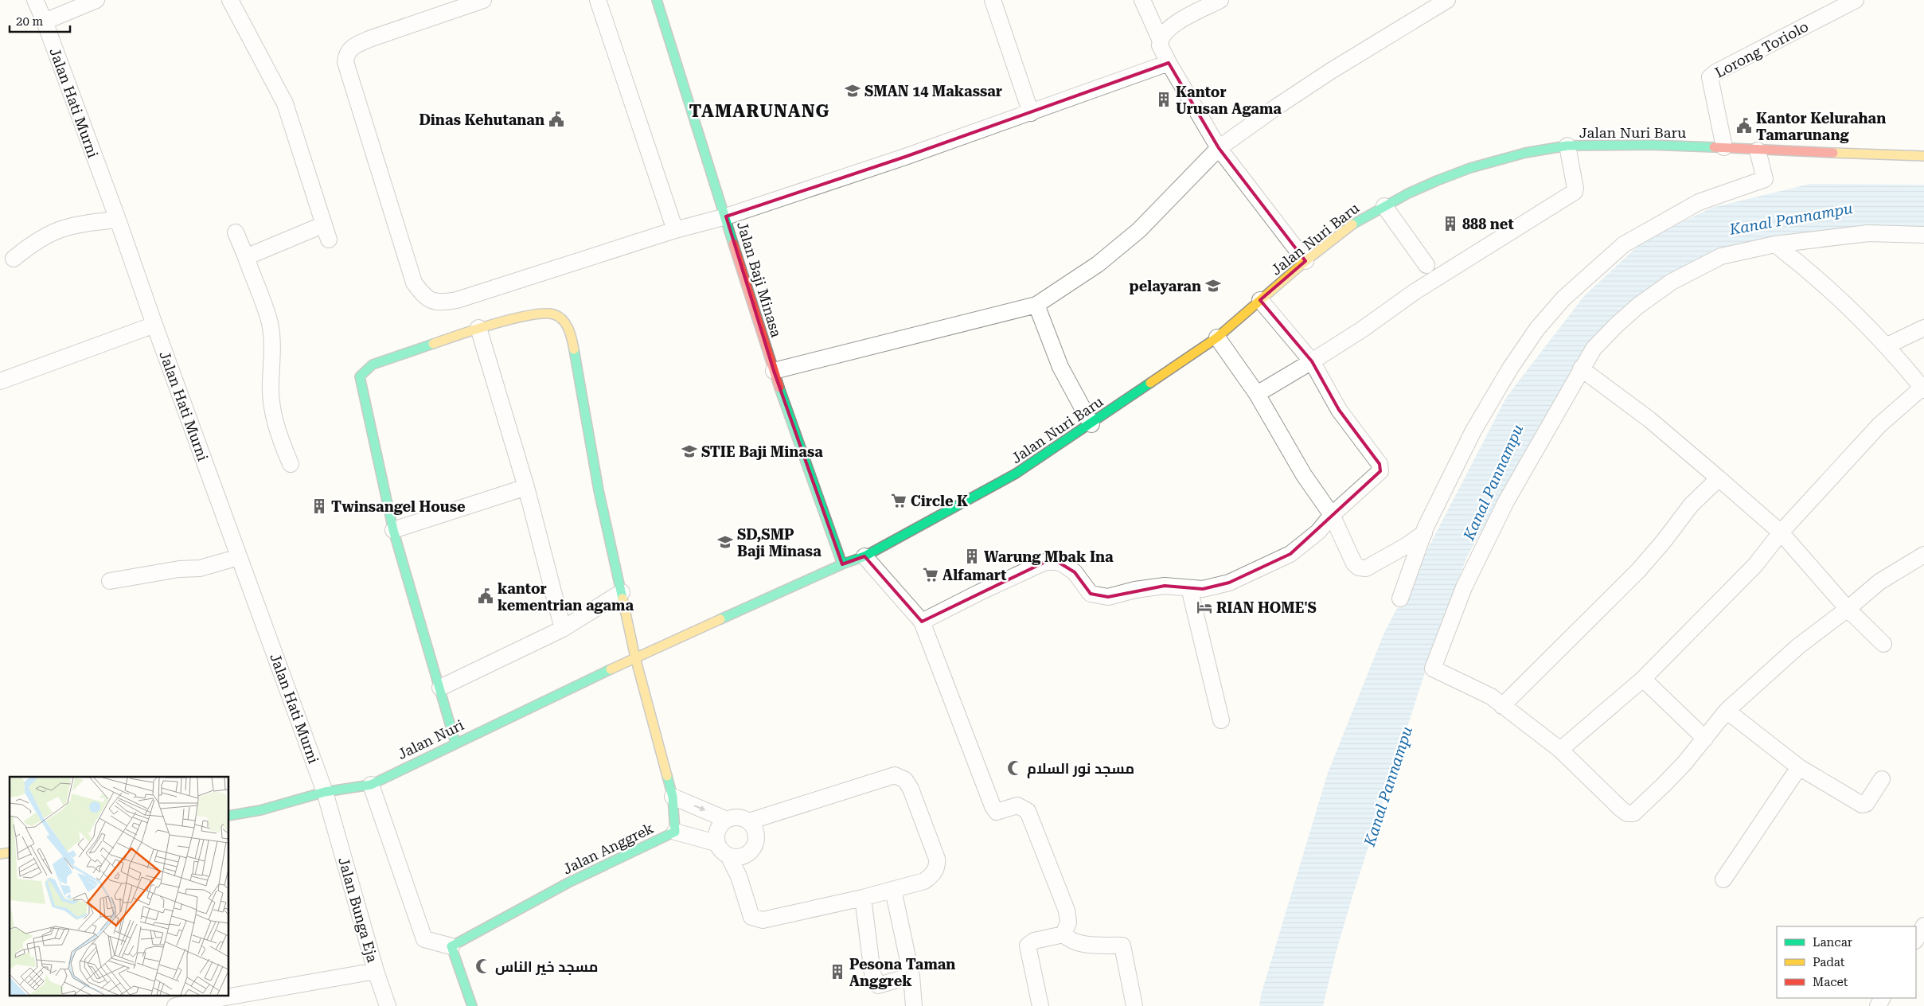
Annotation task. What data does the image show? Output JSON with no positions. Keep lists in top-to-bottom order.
{
  "streets": {
    "street": [
      "Lorong Toriolo",
      "Jalan Hati Murni",
      "Jalan Nuri Baru",
      "Jalan Baji Minasa",
      "Jalan Nuri",
      "Jalan Anggrek",
      "Jalan Bunga Eja"
    ]
  },
  "crossings": [
    ["Lorong Toriolo", "Jalan Nuri Baru"],
    ["Jalan Hati Murni", "Jalan Nuri"],
    ["Jalan Hati Murni", "Jalan Bunga Eja"],
    ["Jalan Nuri Baru", "Jalan Baji Minasa"],
    ["Jalan Nuri Baru", "Jalan Nuri"],
    ["Jalan Baji Minasa", "Jalan Nuri"],
    ["Jalan Nuri", "Jalan Anggrek"]
  ],
  "districts": ["TAMARUNANG"],
  "water": ["Kanal Pannampu"],
  "places": {
    "school or university": [
      "SMAN 14 Makassar",
      "pelayaran",
      "STIE Baji Minasa",
      "SD,SMP Baji Minasa"
    ],
    "building": [
      "Kantor Urusan Agama",
      "888 net",
      "Twinsangel House",
      "Warung Mbak Ina",
      "Pesona Taman Anggrek"
    ],
    "public building": ["Dinas Kehutanan", "Kantor Kelurahan Tamarunang", "kantor kementrian agama"],
    "supermarket": ["Circle K", "Alfamart"],
    "hotel": ["RIAN HOME'S"],
    "mosque": ["مسجد نور السلام", "مسجد خير الناس"]
  },
  "legend": ["Lancar", "Padat", "Macet"],
  "scale_bar": "20 m"
}
